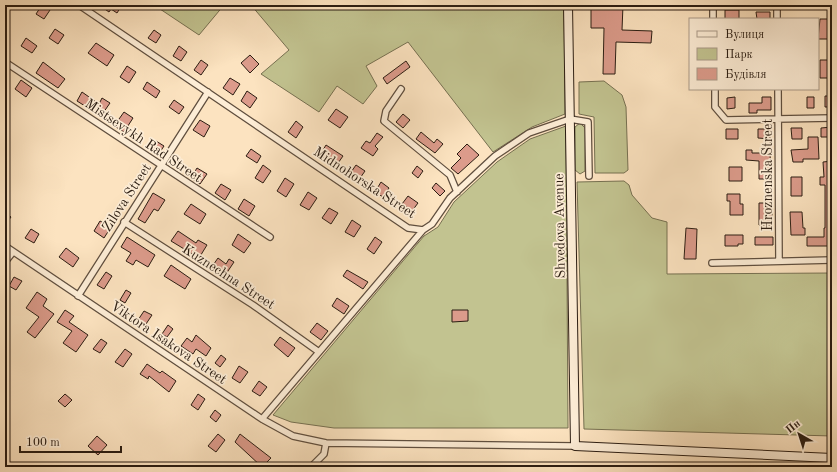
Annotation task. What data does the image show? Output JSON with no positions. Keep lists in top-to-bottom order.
{
  "streets": {
    "street": [
      "Mistsevykh Rad Street",
      "Hroznenska Street",
      "Midnohorska Street",
      "Zilova Street",
      "Shvedova Avenue",
      "Kuznechna Street",
      "Viktora Isakova Street"
    ]
  },
  "crossings": [
    ["Mistsevykh Rad Street", "Zilova Street"],
    ["Midnohorska Street", "Zilova Street"],
    ["Midnohorska Street", "Shvedova Avenue"],
    ["Zilova Street", "Kuznechna Street"],
    ["Zilova Street", "Viktora Isakova Street"],
    ["Shvedova Avenue", "Viktora Isakova Street"]
  ],
  "legend": ["Вулиця", "Парк", "Будівля"],
  "scale_bar": "100 m",
  "north": "top left"
}
